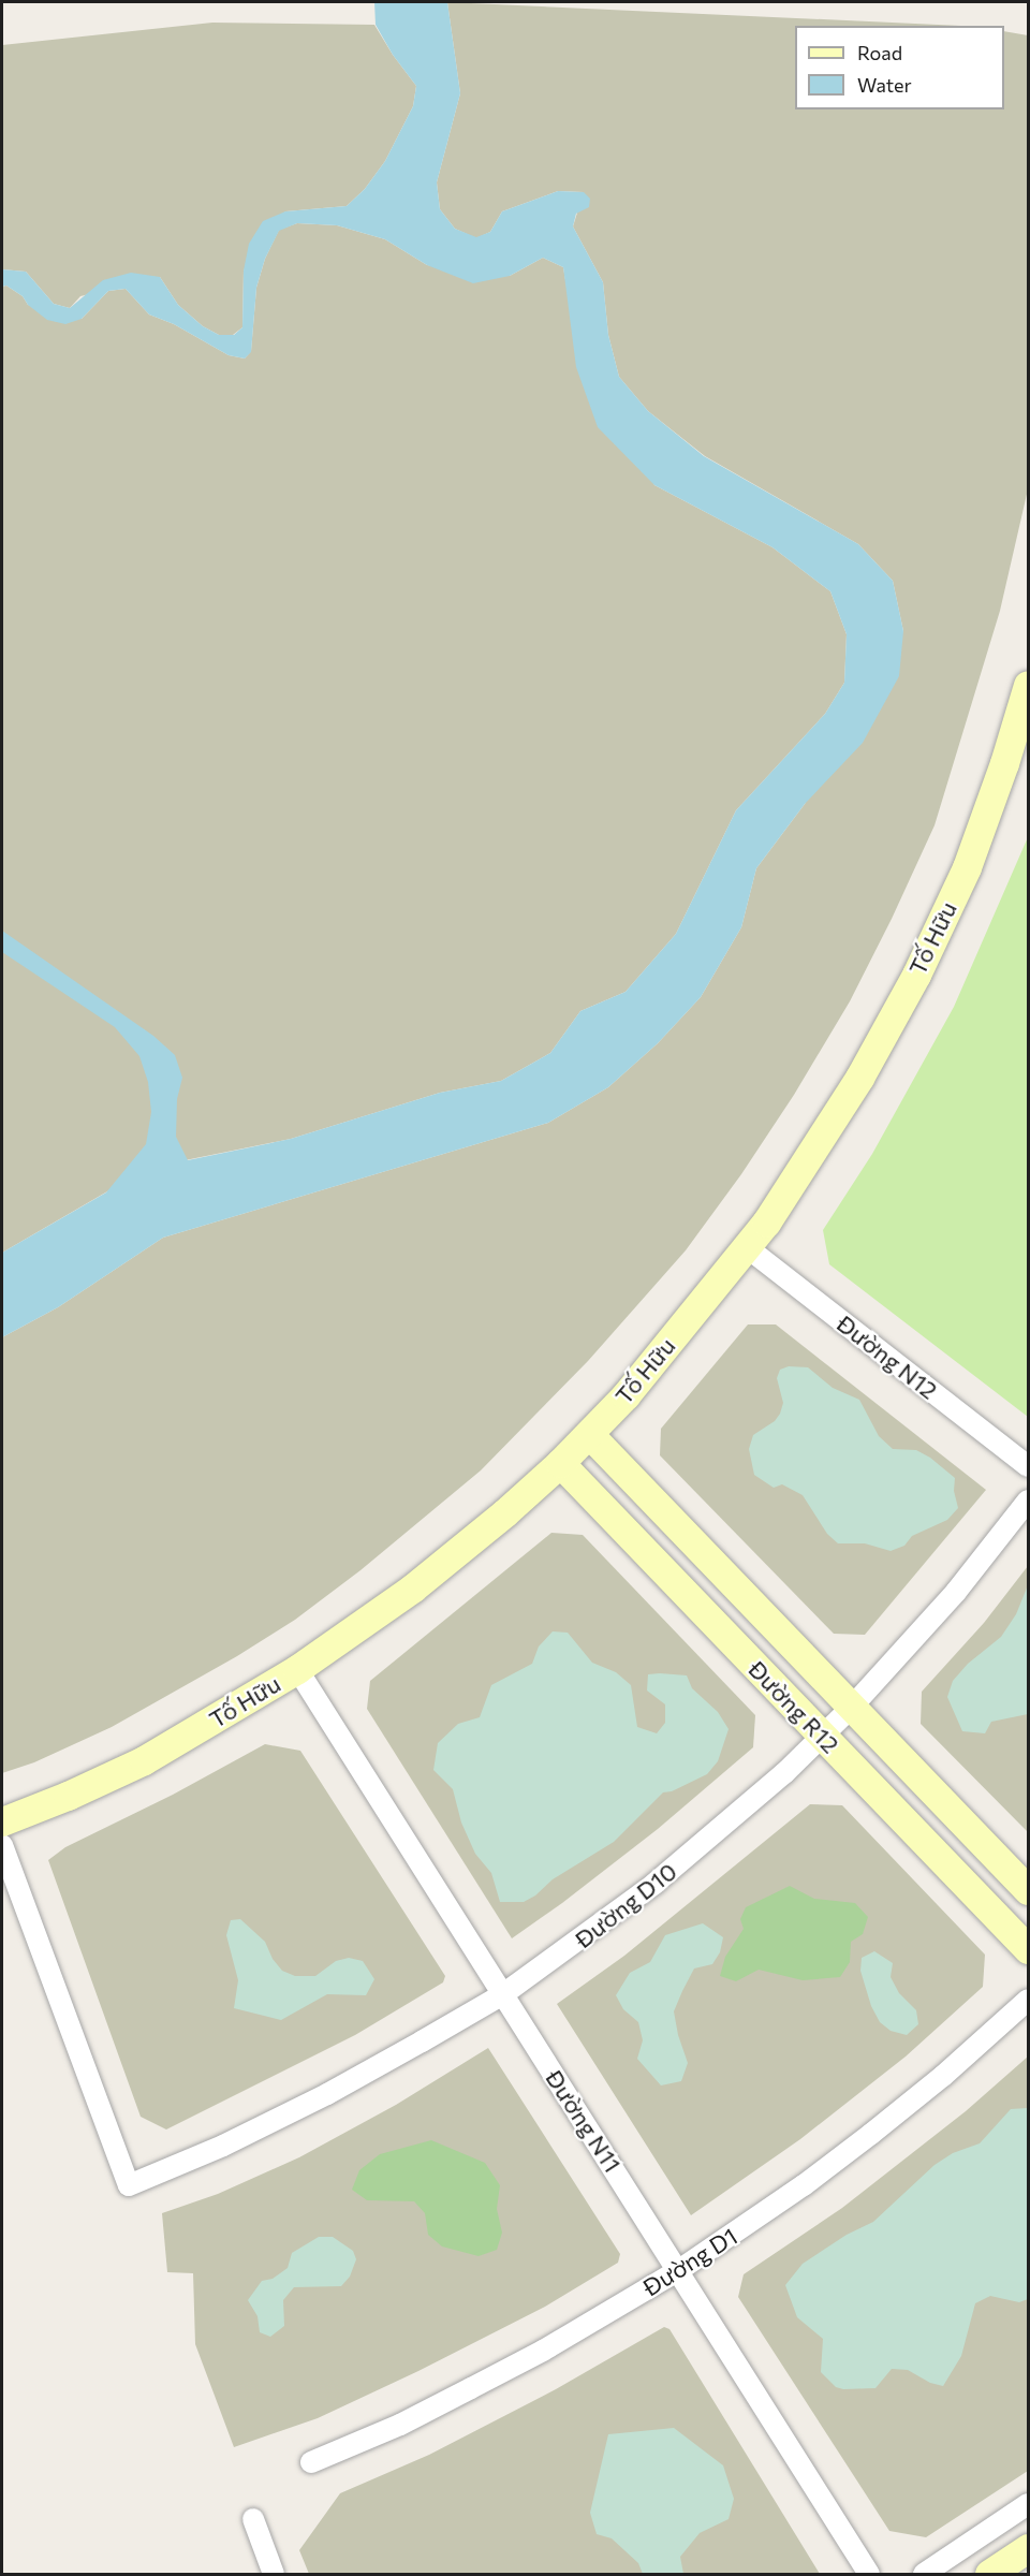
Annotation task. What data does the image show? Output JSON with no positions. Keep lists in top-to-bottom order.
{
  "streets": {
    "main road": ["Tố Hữu", "Đường R12"],
    "street": [
      "Đường N12",
      "Đường D10",
      "Đường N11",
      "Đường D1"
    ]
  },
  "crossings": [
    ["Tố Hữu", "Đường N12"],
    ["Tố Hữu", "Đường R12"],
    ["Tố Hữu", "Đường N11"],
    ["Đường R12", "Đường D10"],
    ["Đường D10", "Đường N11"],
    ["Đường N11", "Đường D1"]
  ],
  "legend": ["Road", "Water"]
}
